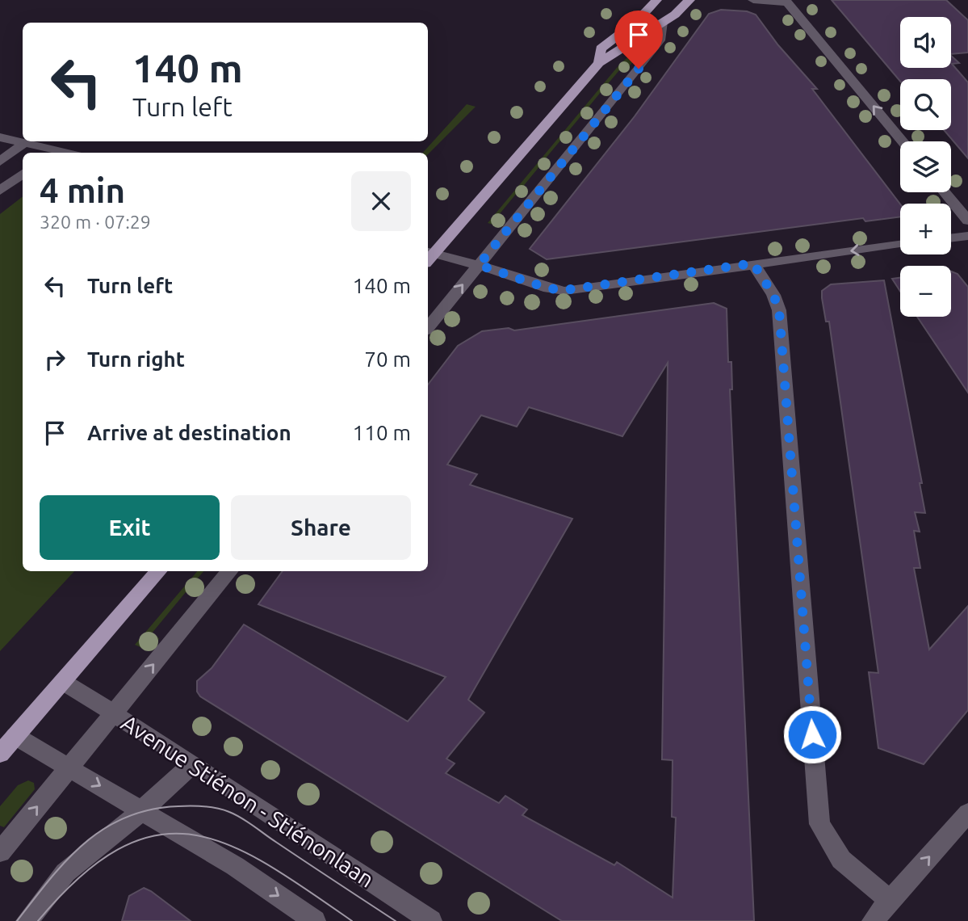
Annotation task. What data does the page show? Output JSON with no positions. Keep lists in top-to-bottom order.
{
  "streets": {
    "street": ["Avenue Stiénon - Stiénonlaan"]
  },
  "page": {
    "map_buttons": ["+", "−"],
    "turn": ["140 m", "Turn left"],
    "heading": ["4 min", "320 m · 07:29"],
    "list": [
      {
        "name": "Turn left",
        "value": "140 m"
      },
      {
        "name": "Turn right",
        "value": "70 m"
      },
      {
        "name": "Arrive at destination",
        "value": "110 m"
      }
    ],
    "buttons": ["Exit", "Share"]
  }
}
